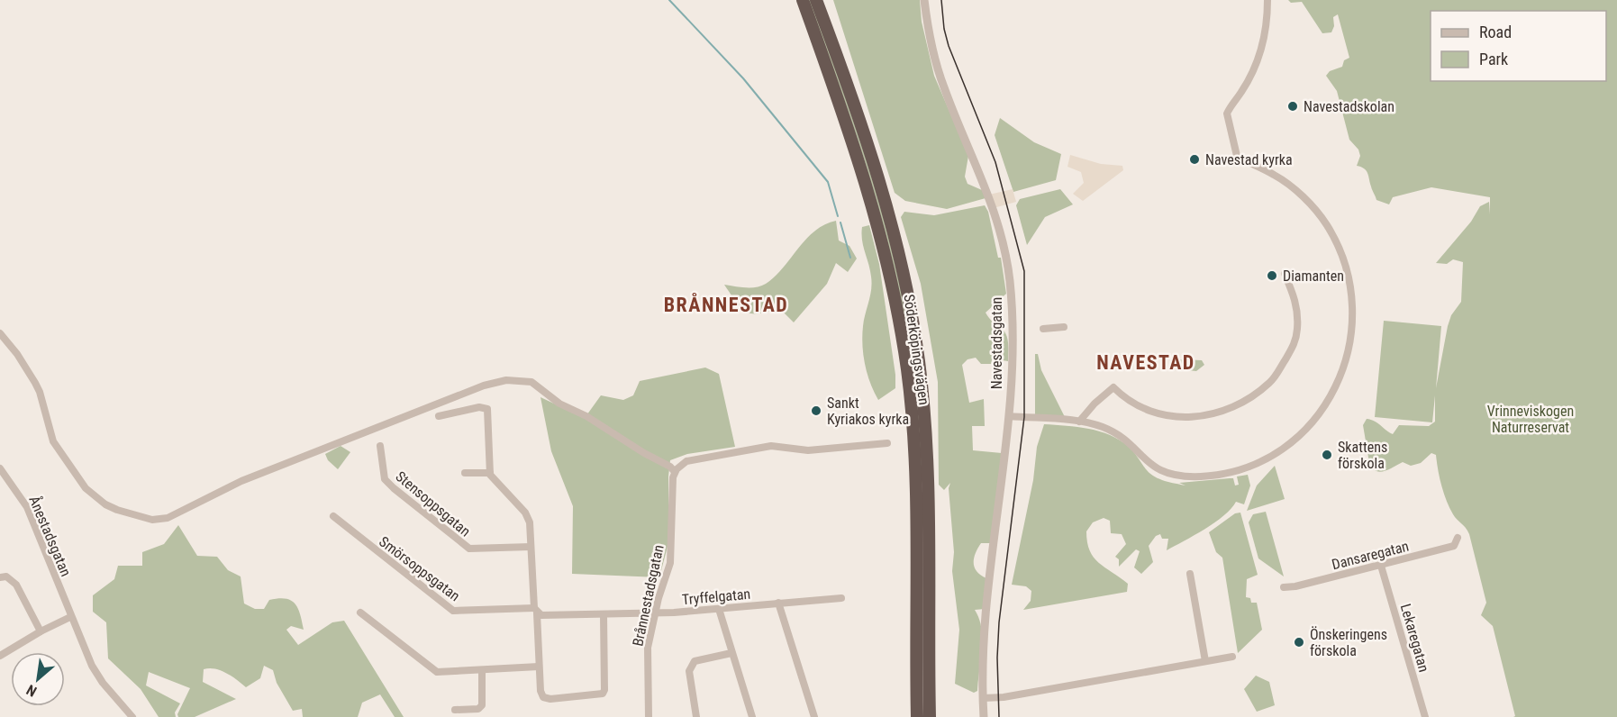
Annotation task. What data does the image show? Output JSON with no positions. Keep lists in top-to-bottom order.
{
  "streets": {
    "highway": ["Söderköpingsvägen"],
    "street": [
      "Navestadsgatan",
      "Stensoppsgatan",
      "Ånestadsgatan",
      "Dansaregatan",
      "Smörsoppsgatan",
      "Brånnestadsgatan",
      "Tryffelgatan",
      "Lekaregatan"
    ]
  },
  "crossings": [
    ["Dansaregatan", "Lekaregatan"],
    ["Smörsoppsgatan", "Tryffelgatan"],
    ["Brånnestadsgatan", "Tryffelgatan"]
  ],
  "districts": ["BRÅNNESTAD", "NAVESTAD"],
  "parks": ["Vrinneviskogen Naturreservat"],
  "places": [
    "Navestadskolan",
    "Navestad kyrka",
    "Diamanten",
    "Sankt Kyriakos kyrka",
    "Skattens förskola",
    "Önskeringens förskola"
  ],
  "legend": ["Road", "Park"],
  "north": "bottom left"
}
